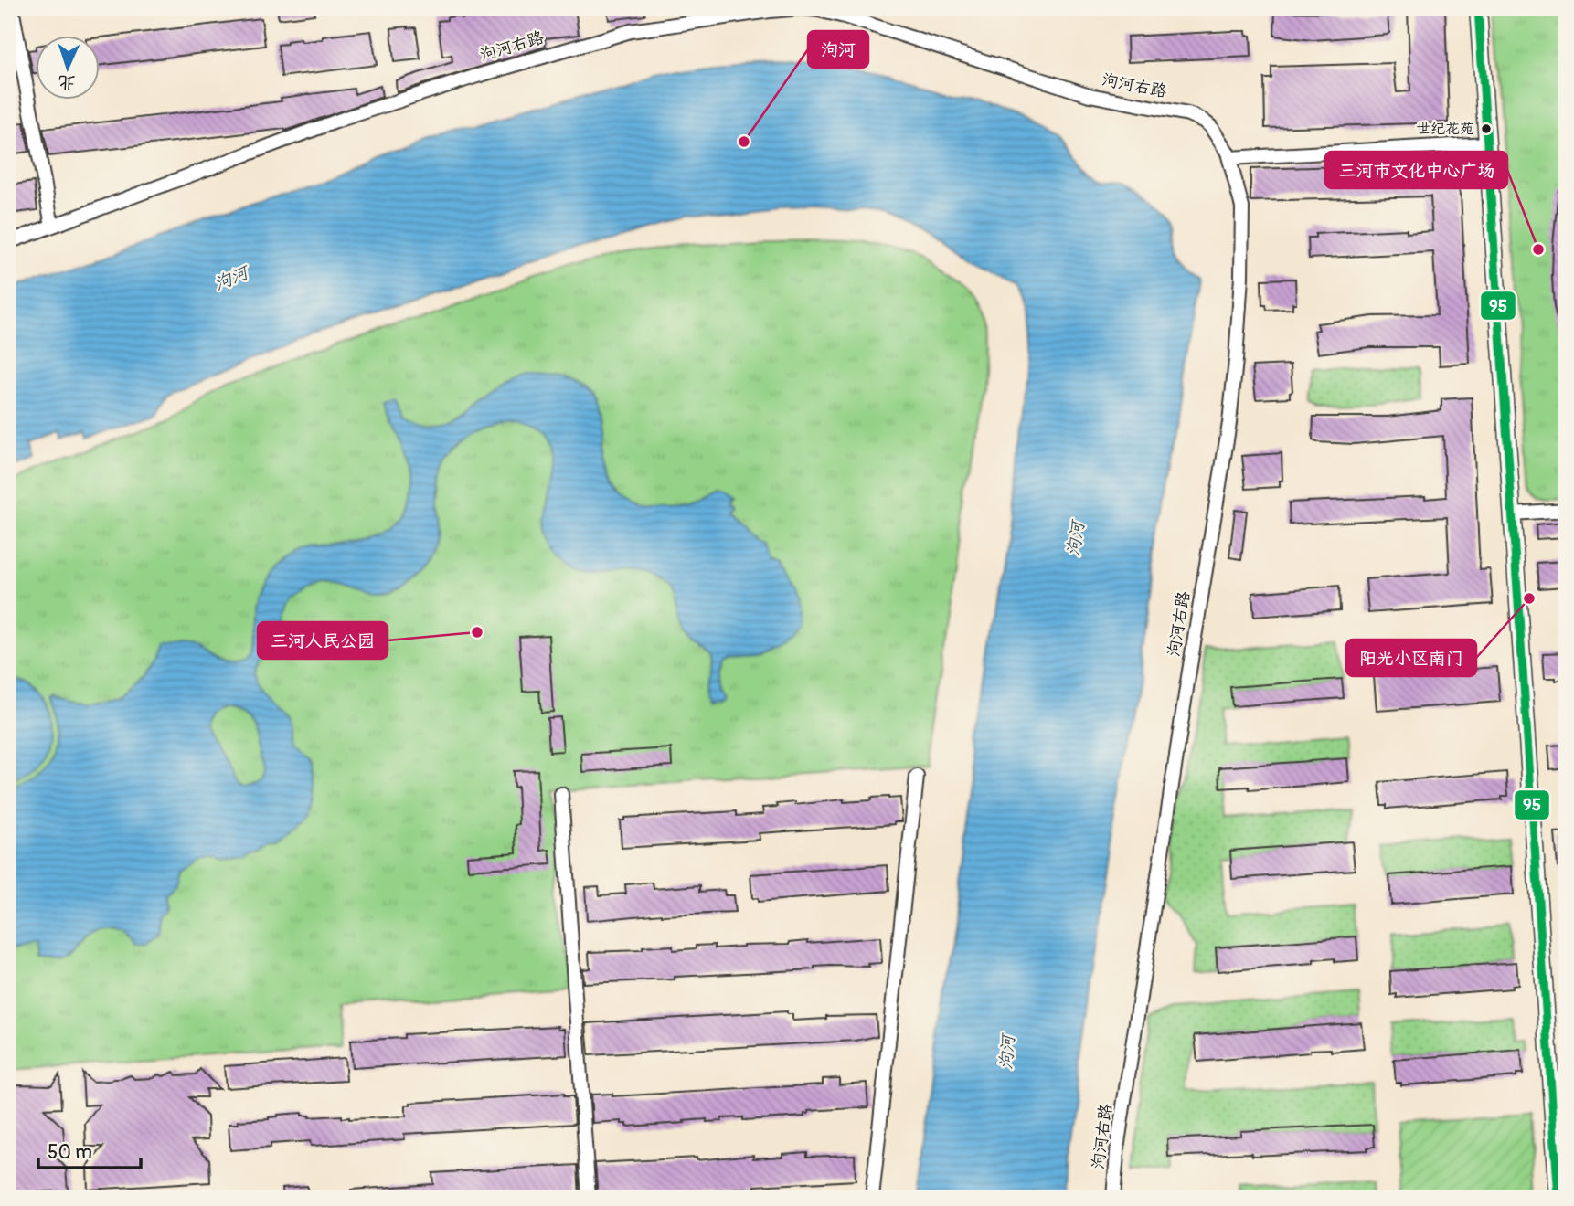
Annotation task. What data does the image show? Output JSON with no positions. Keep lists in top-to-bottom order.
{
  "streets": {
    "street": ["泃河右路"]
  },
  "water": ["泃河"],
  "places": [
    "世纪花苑",
    "泃河",
    "三河市文化中心广场",
    "阳光小区南门",
    "三河人民公园"
  ],
  "lines": ["transit line 95"],
  "scale_bar": "50 m",
  "north": "bottom"
}
